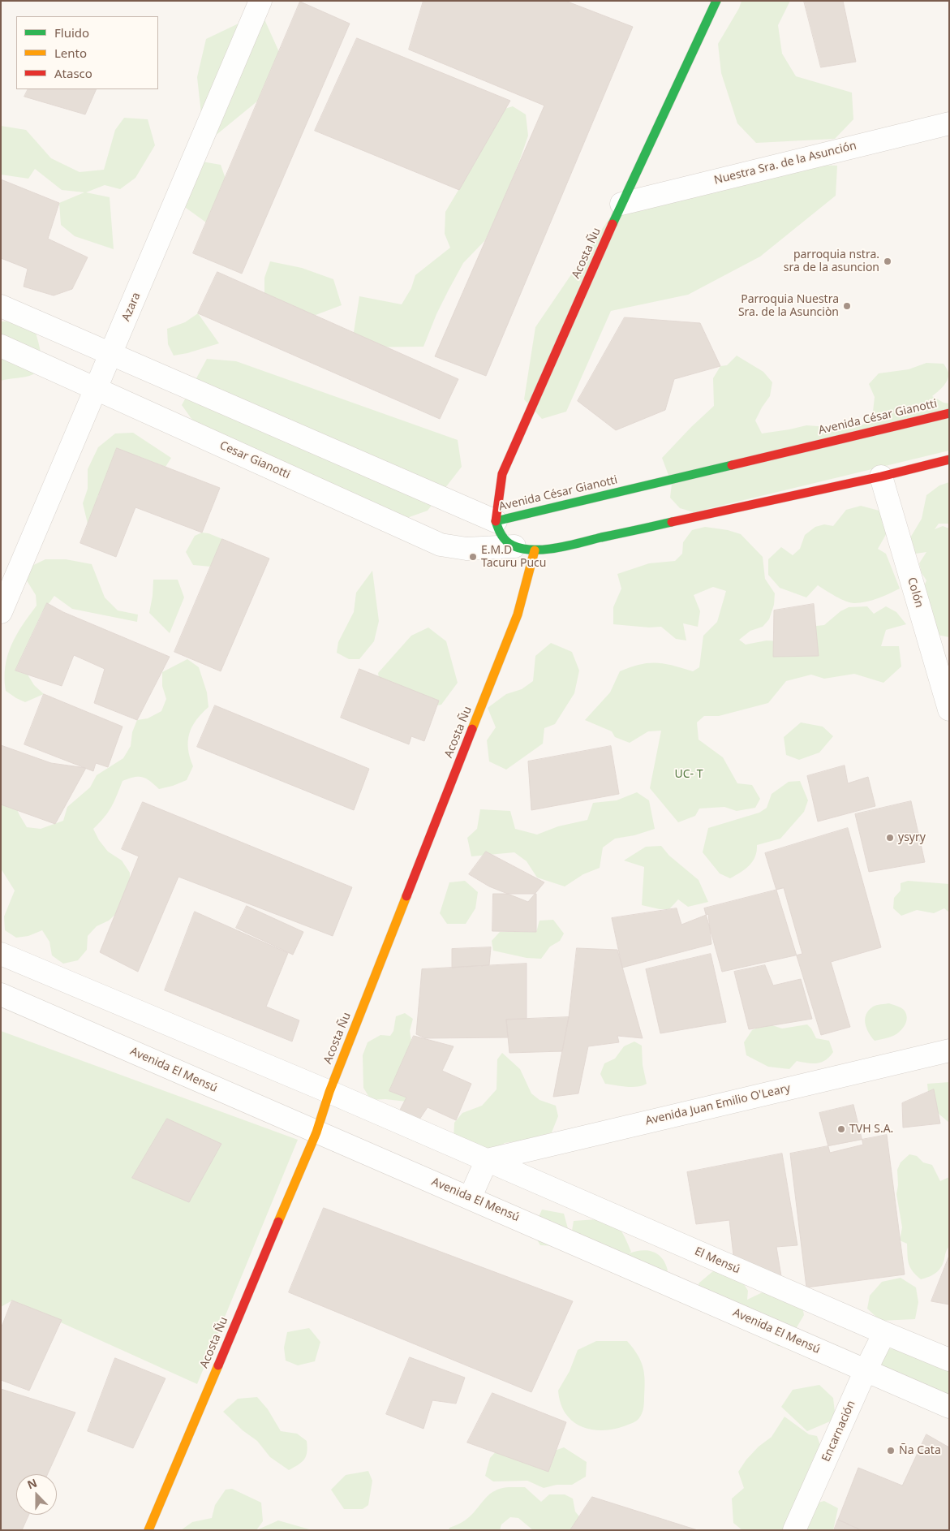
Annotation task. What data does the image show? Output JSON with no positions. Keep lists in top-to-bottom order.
{
  "streets": {
    "street": [
      "Nuestra Sra. de la Asunción",
      "Acosta Ñu",
      "Azara",
      "Avenida César Gianotti",
      "Cesar Gianotti",
      "Colón",
      "Avenida El Mensú",
      "Avenida Juan Emilio O'Leary",
      "El Mensú",
      "Encarnación"
    ]
  },
  "crossings": [
    ["Nuestra Sra. de la Asunción", "Acosta Ñu"],
    ["Acosta Ñu", "Avenida César Gianotti"],
    ["Acosta Ñu", "Cesar Gianotti"],
    ["Acosta Ñu", "Avenida El Mensú"],
    ["Azara", "Cesar Gianotti"],
    ["Avenida César Gianotti", "Cesar Gianotti"],
    ["Avenida El Mensú", "Encarnación"],
    ["Avenida Juan Emilio O'Leary", "El Mensú"],
    ["El Mensú", "Encarnación"]
  ],
  "parks": ["UC- T"],
  "places": [
    "parroquia nstra. sra de la asuncion",
    "Parroquia Nuestra Sra. de la Asunciòn",
    "E.M.D Tacuru Pucu",
    "ysyry",
    "TVH S.A.",
    "Ña Cata"
  ],
  "legend": ["Fluido", "Lento", "Atasco"],
  "north": "top"
}
